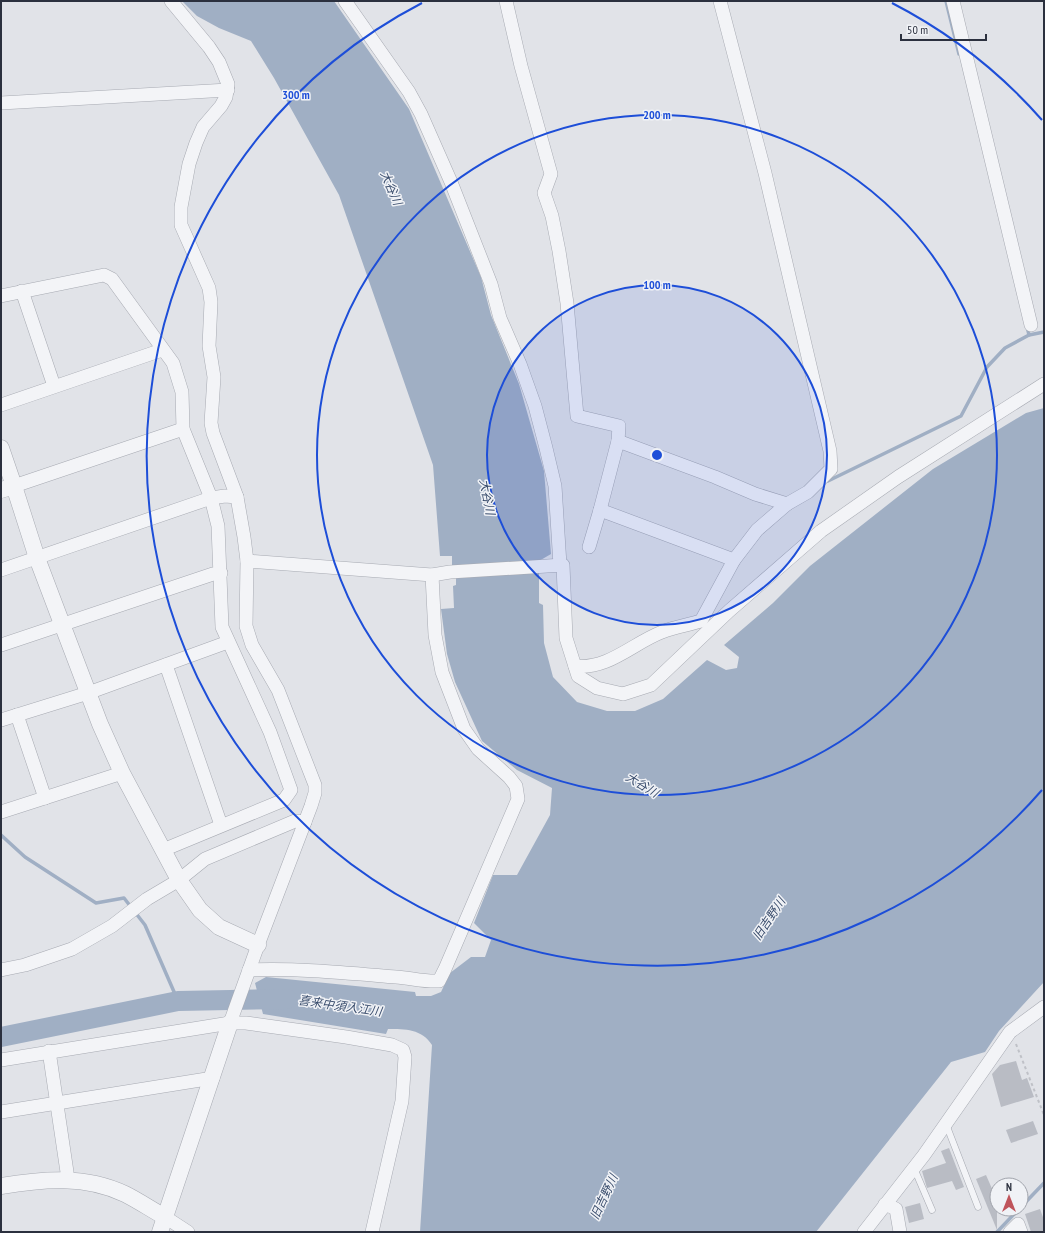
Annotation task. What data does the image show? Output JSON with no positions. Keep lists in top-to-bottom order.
{
  "water": ["大谷川", "旧吉野川", "喜来中須入江川"],
  "scale_bar": "50 m",
  "north": "top",
  "rings": ["300 m", "200 m", "100 m"]
}
